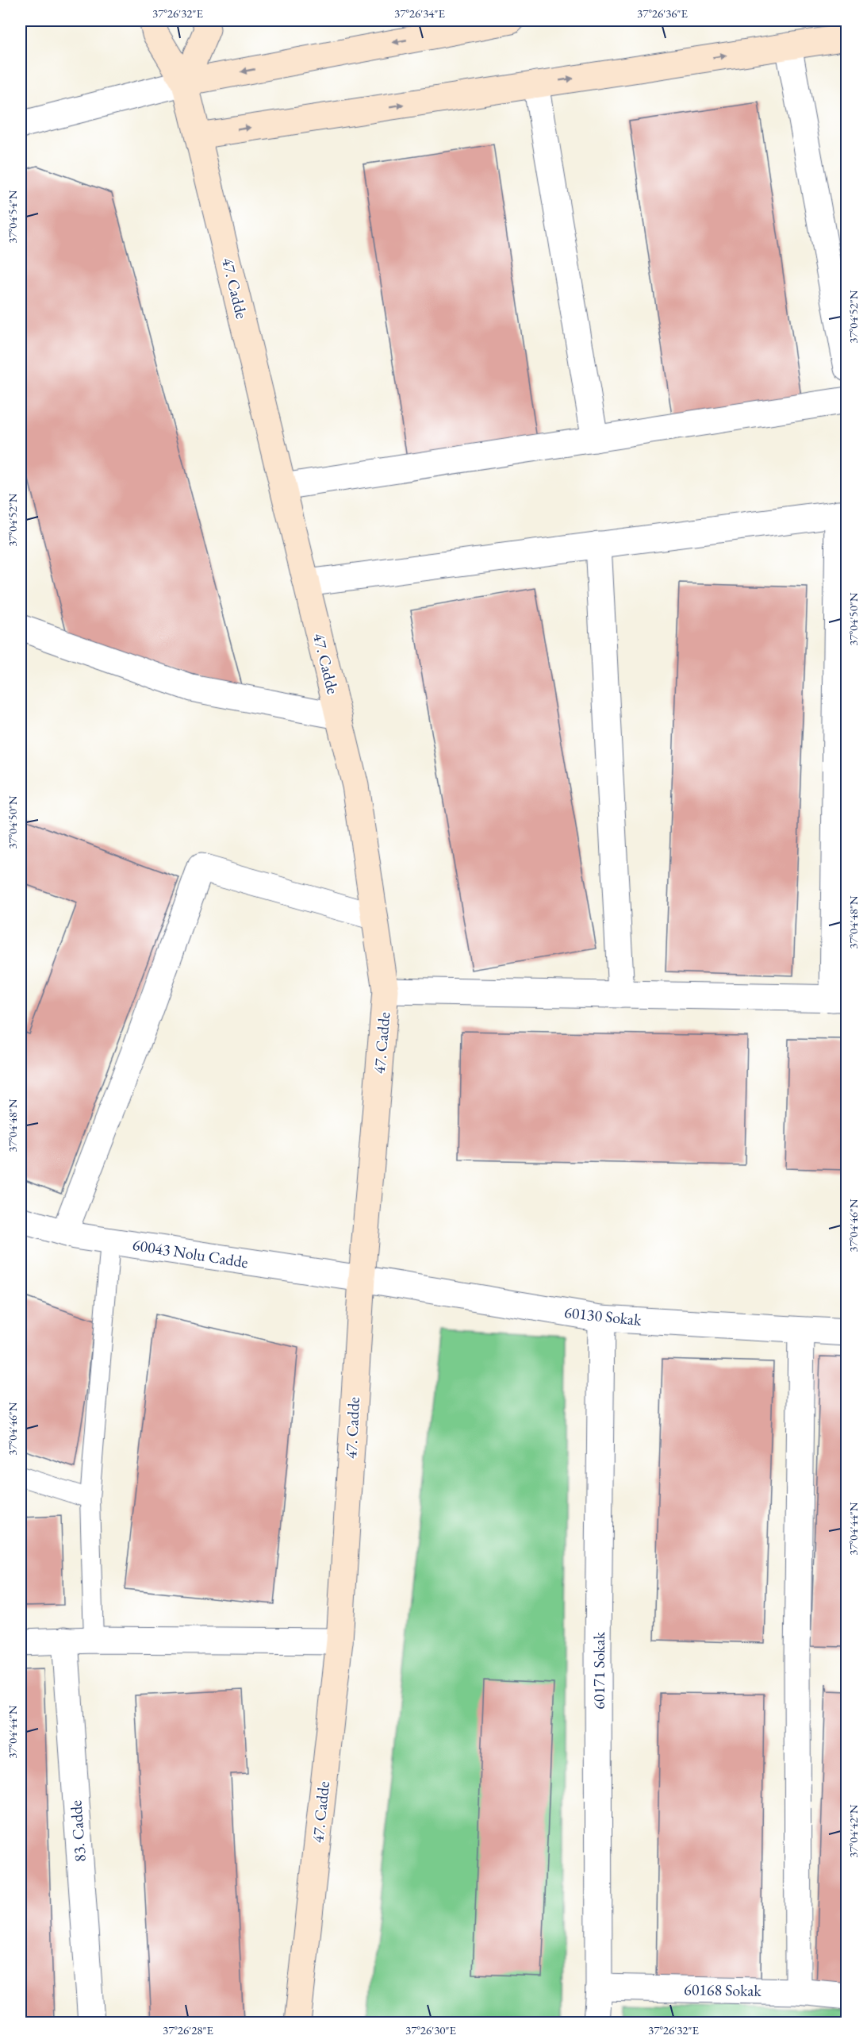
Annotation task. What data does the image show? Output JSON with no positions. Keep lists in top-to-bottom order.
{
  "streets": {
    "street": [
      "47. Cadde",
      "60043 Nolu Cadde",
      "60130 Sokak",
      "60171 Sokak",
      "83. Cadde",
      "60168 Sokak"
    ]
  },
  "crossings": [
    ["47. Cadde", "60043 Nolu Cadde"],
    ["47. Cadde", "60130 Sokak"],
    ["60043 Nolu Cadde", "60130 Sokak"],
    ["60130 Sokak", "60171 Sokak"],
    ["60171 Sokak", "60168 Sokak"]
  ],
  "coordinates": [
    "37°26'32\"E",
    "37°26'34\"E",
    "37°26'36\"E",
    "37°04'54\"N",
    "37°04'52\"N",
    "37°04'50\"N",
    "37°04'48\"N",
    "37°04'46\"N",
    "37°04'44\"N",
    "37°04'42\"N",
    "37°26'28\"E",
    "37°26'30\"E"
  ]
}
